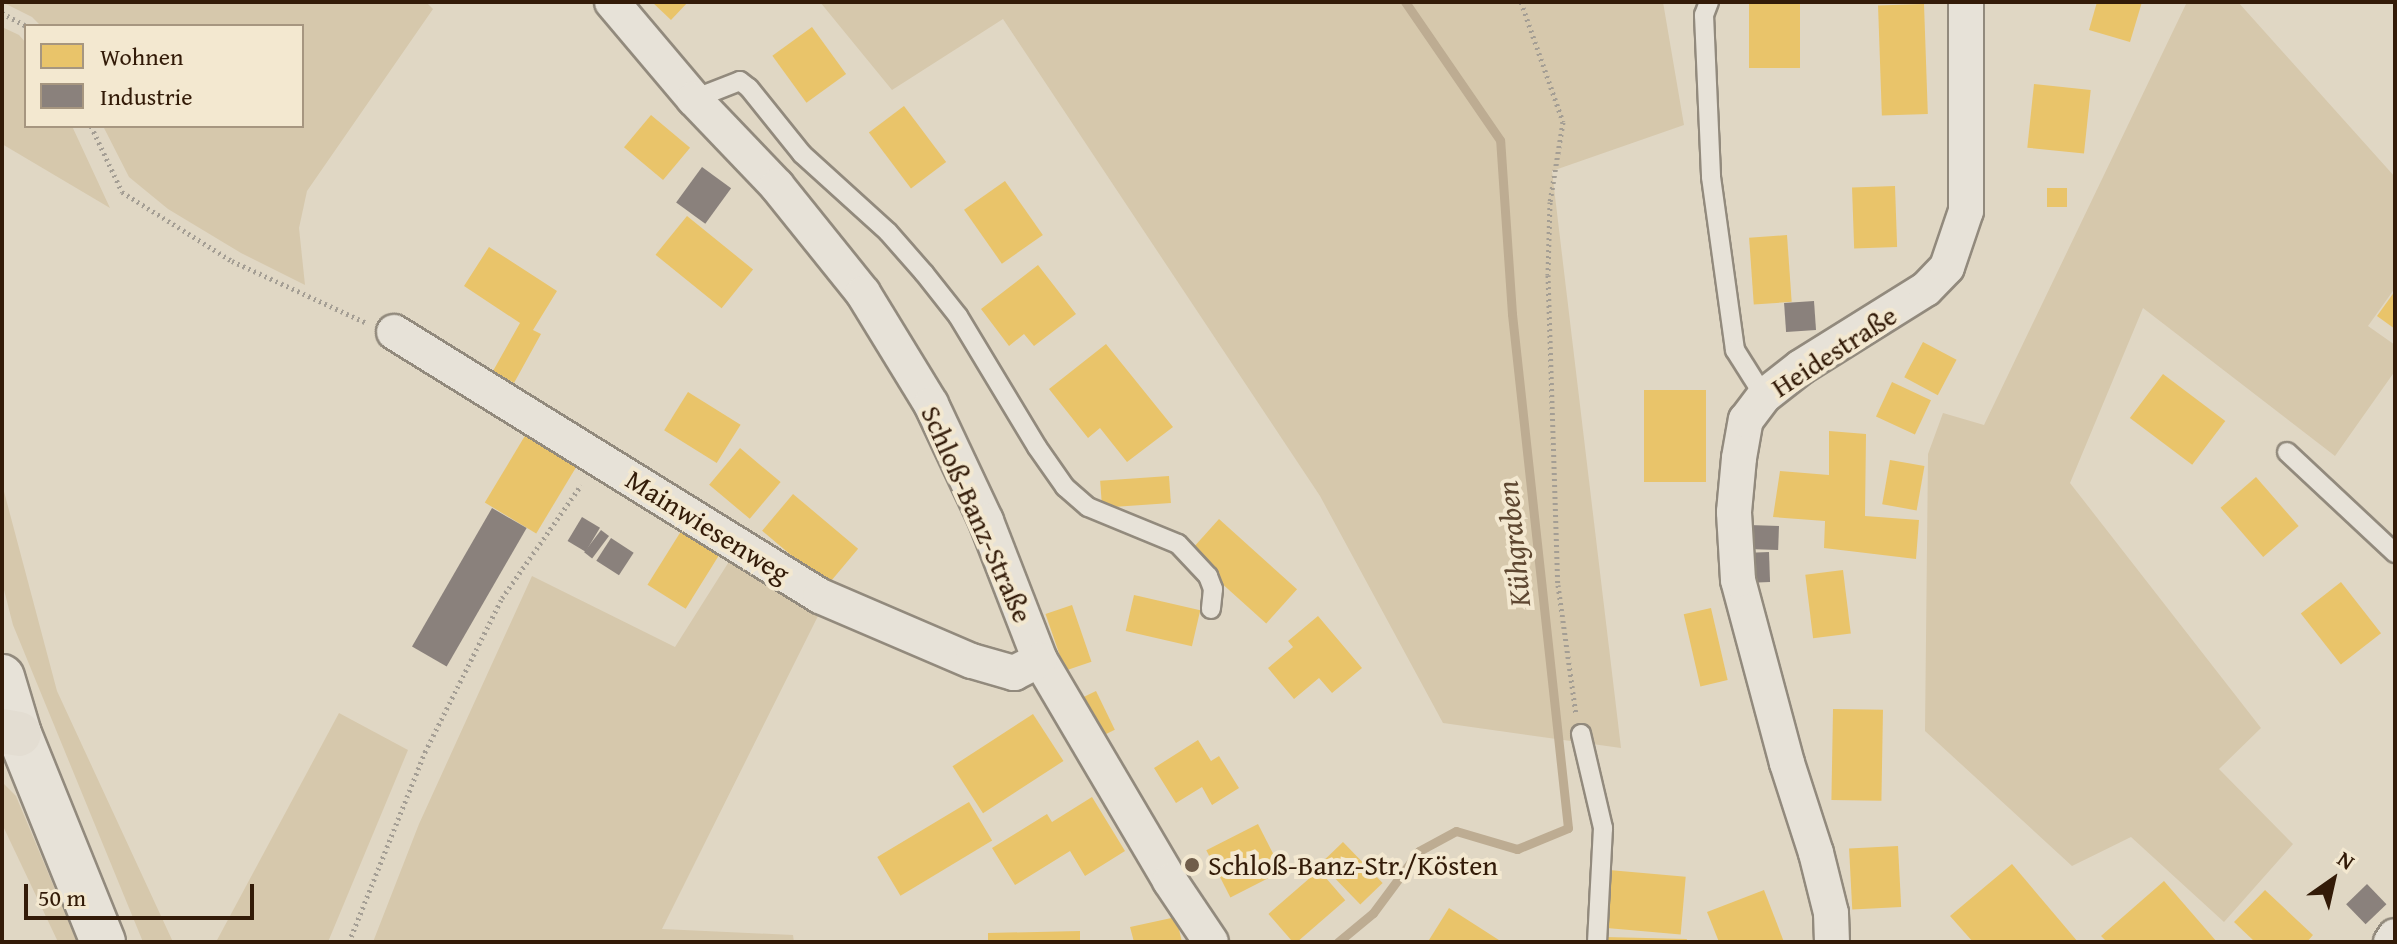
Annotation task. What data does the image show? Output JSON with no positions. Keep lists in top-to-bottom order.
{
  "streets": {
    "street": ["Heidestraße", "Schloß-Banz-Straße", "Mainwiesenweg"]
  },
  "crossings": [
    ["Schloß-Banz-Straße", "Mainwiesenweg"]
  ],
  "water": ["Kühgraben"],
  "places": ["Schloß-Banz-Str./Kösten"],
  "legend": ["Wohnen", "Industrie"],
  "scale_bar": "50 m",
  "north": "top right"
}
